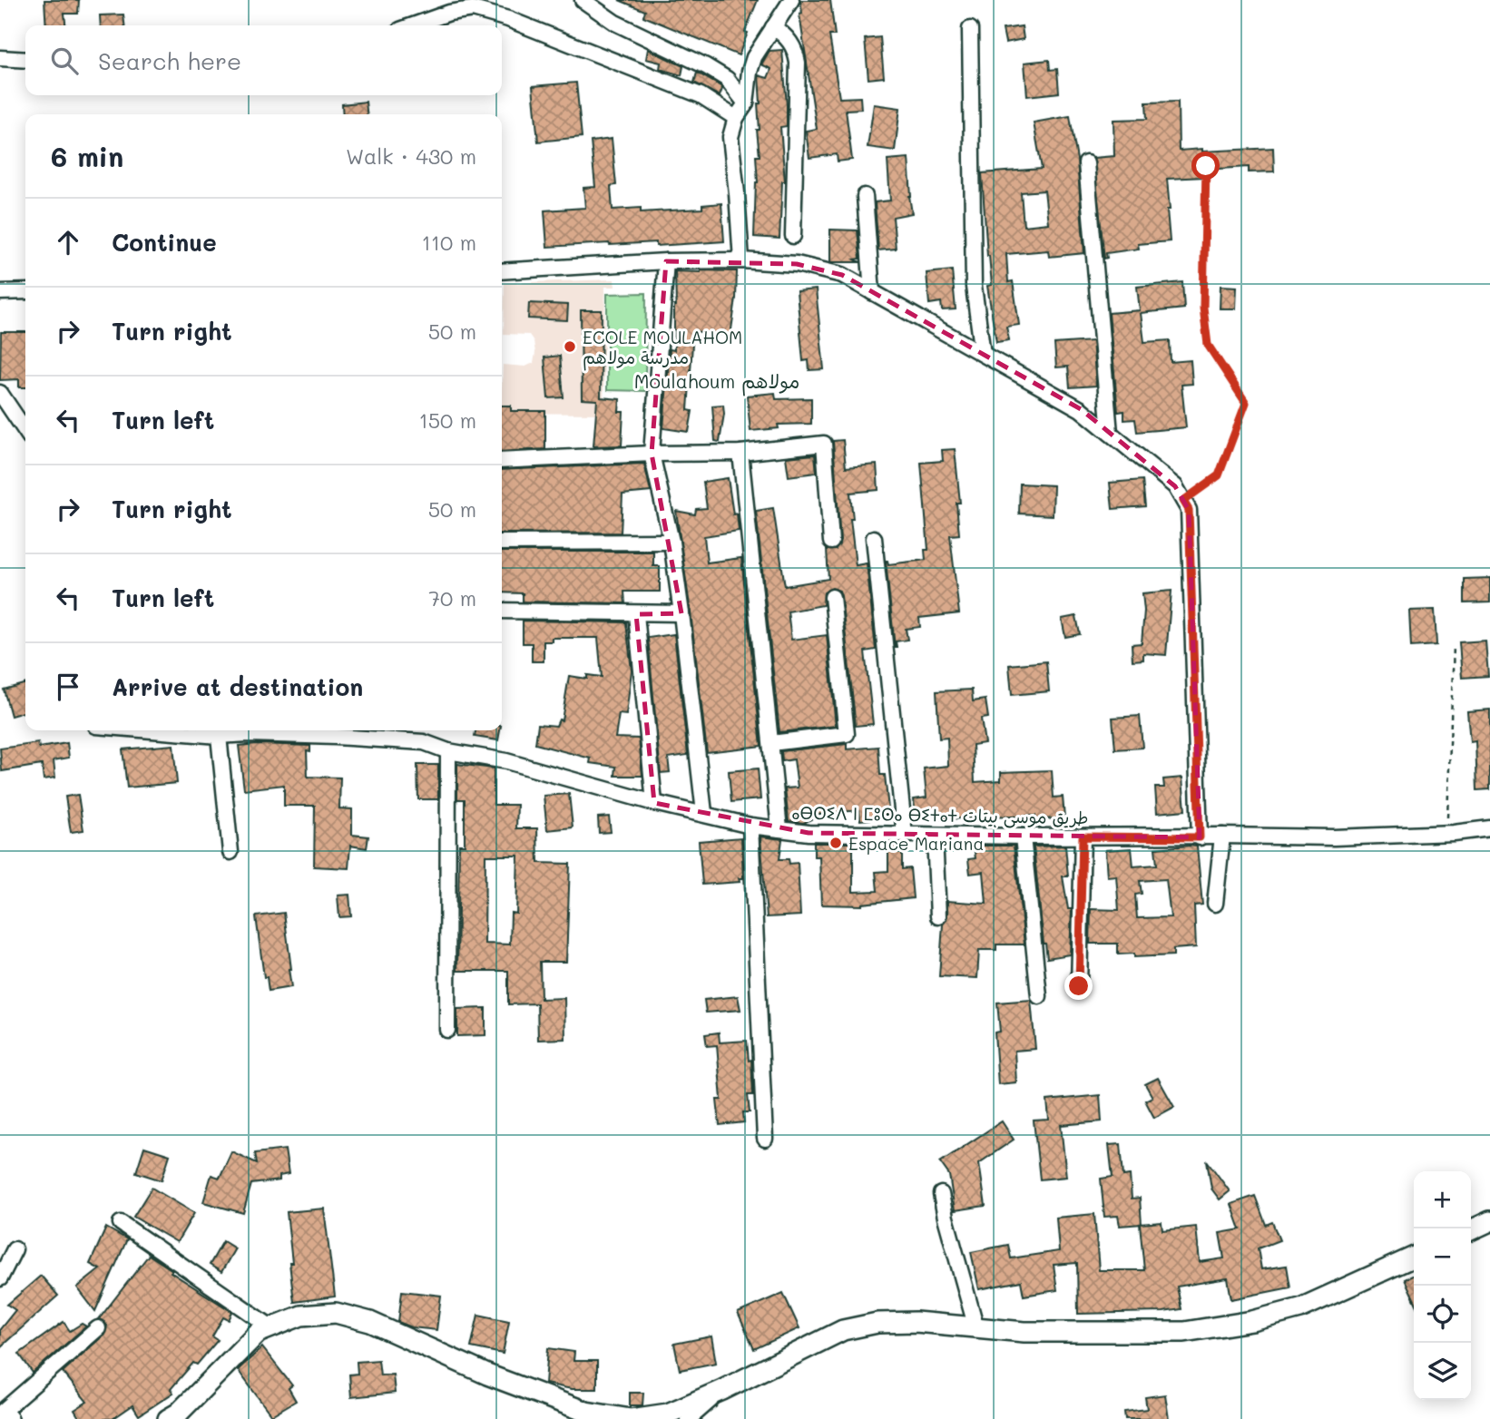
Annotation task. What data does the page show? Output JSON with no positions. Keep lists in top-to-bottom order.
{
  "streets": {
    "street": ["ⴰⴱⵔⵉⴷ ⵏ ⵎⵓⵙⴰ ⴱⵉⵜⴰⵜ طريق موسى بيتات"]
  },
  "districts": ["Moulahoum مولاهم"],
  "places": ["ECOLE MOULAHOM مدرسة مولاهم", "Espace Mariana"],
  "page": {
    "search": "Search here",
    "heading": ["6 min", "Walk · 430 m"],
    "list": [
      ["Continue", "110 m"],
      ["Turn right", "50 m"],
      ["Turn left", "150 m"],
      ["Turn right", "50 m"],
      ["Turn left", "70 m"],
      "Arrive at destination"
    ],
    "map_buttons": ["+", "−"]
  }
}
